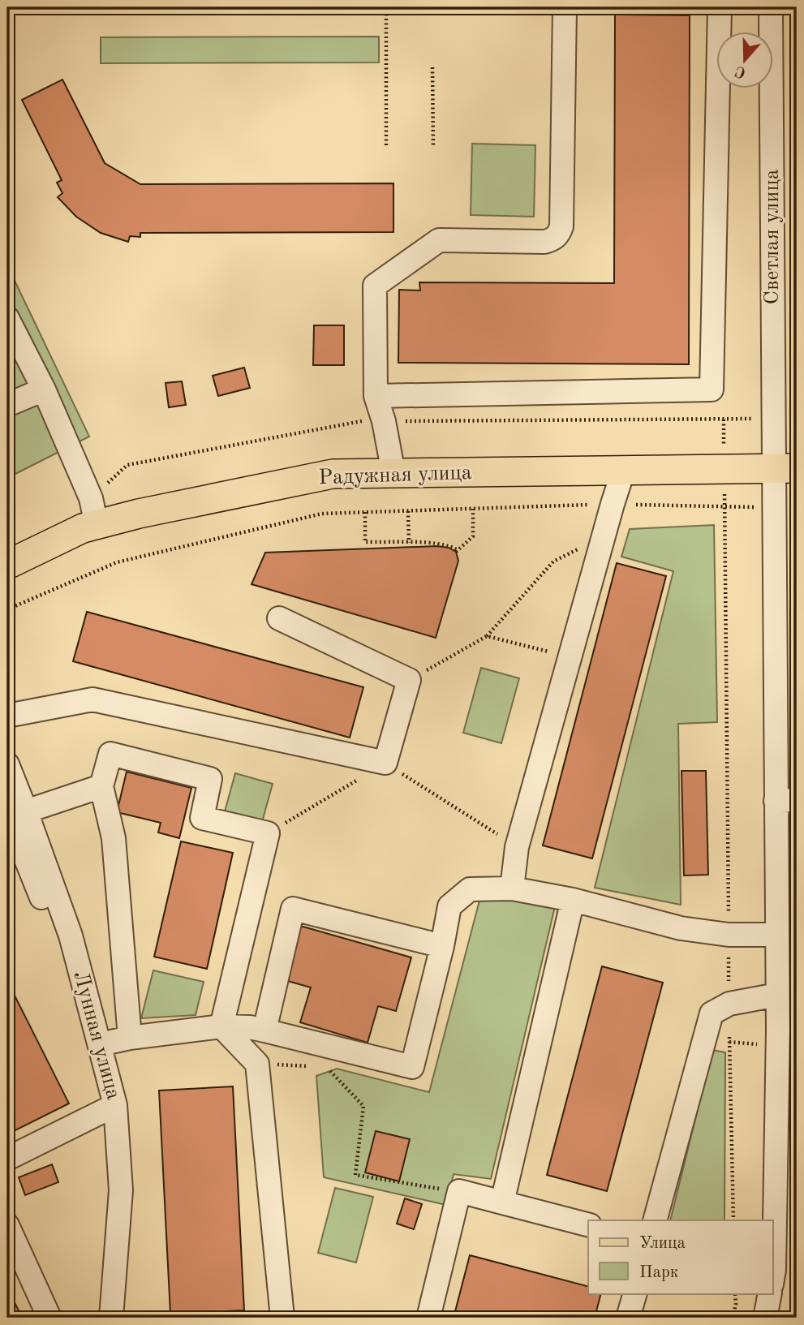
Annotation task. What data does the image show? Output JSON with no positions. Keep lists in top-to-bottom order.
{
  "streets": {
    "main road": ["Радужная улица"],
    "street": ["Светлая улица", "Лунная улица"]
  },
  "crossings": [
    ["Светлая улица", "Радужная улица"]
  ],
  "legend": ["Улица", "Парк"],
  "north": "bottom"
}
